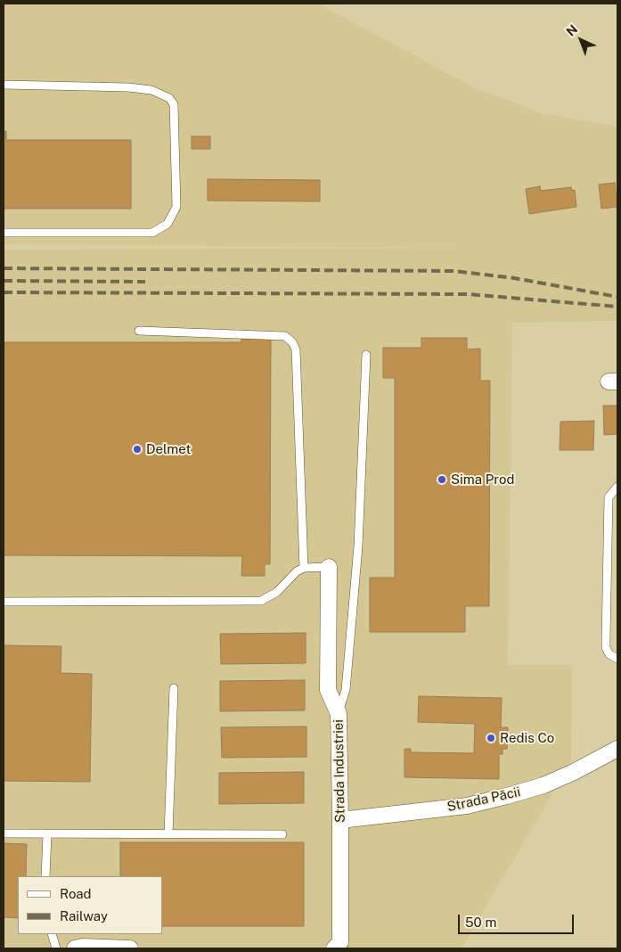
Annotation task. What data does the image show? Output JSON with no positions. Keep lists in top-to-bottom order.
{
  "streets": {
    "street": ["Strada Industriei", "Strada Păcii"]
  },
  "crossings": [
    ["Strada Industriei", "Strada Păcii"]
  ],
  "places": ["Delmet", "Sima Prod", "Redis Co"],
  "legend": ["Road", "Railway"],
  "scale_bar": "50 m",
  "north": "top left"
}
